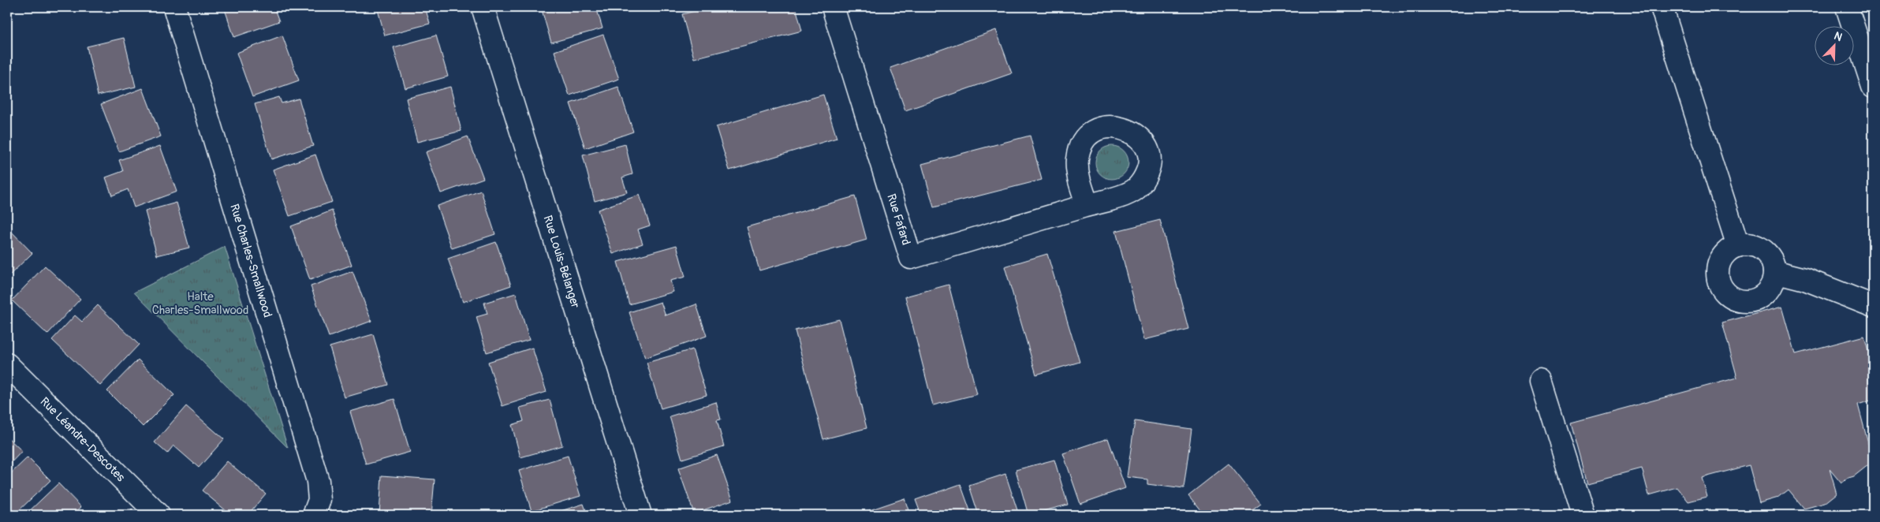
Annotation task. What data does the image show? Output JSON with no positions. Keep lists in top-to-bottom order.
{
  "streets": {
    "street": [
      "Rue Fafard",
      "Rue Charles-Smallwood",
      "Rue Louis-Bélanger",
      "Rue Léandre-Descotes"
    ]
  },
  "parks": ["Halte Charles-Smallwood"],
  "north": "top right"
}
